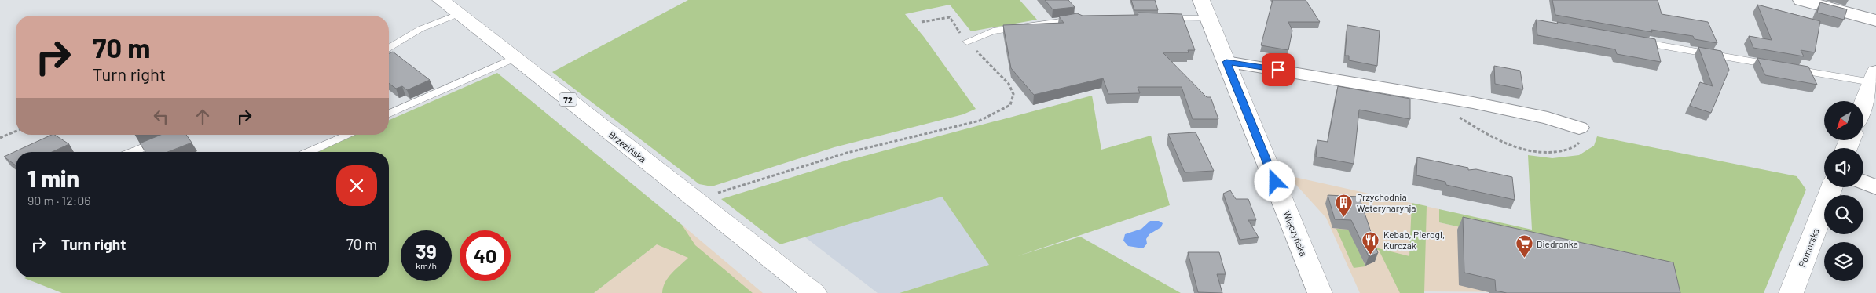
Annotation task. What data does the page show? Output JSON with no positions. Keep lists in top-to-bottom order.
{
  "streets": {
    "street": [
      "72",
      "Brzezińska",
      "Wiączyńska",
      "Pomorska"
    ]
  },
  "places": {
    "building": ["Przychodnia Weterynarynja"],
    "restaurant": ["Kebab, Pierogi, Kurczak"],
    "supermarket": ["Biedronka"]
  },
  "north": "bottom left",
  "page": {
    "turn": ["70 m", "Turn right"],
    "heading": ["1 min", "90 m · 12:06"],
    "list": [
      {
        "name": "Turn right",
        "value": "70 m"
      }
    ],
    "speed": "39 km/h",
    "limit": "40"
  }
}
